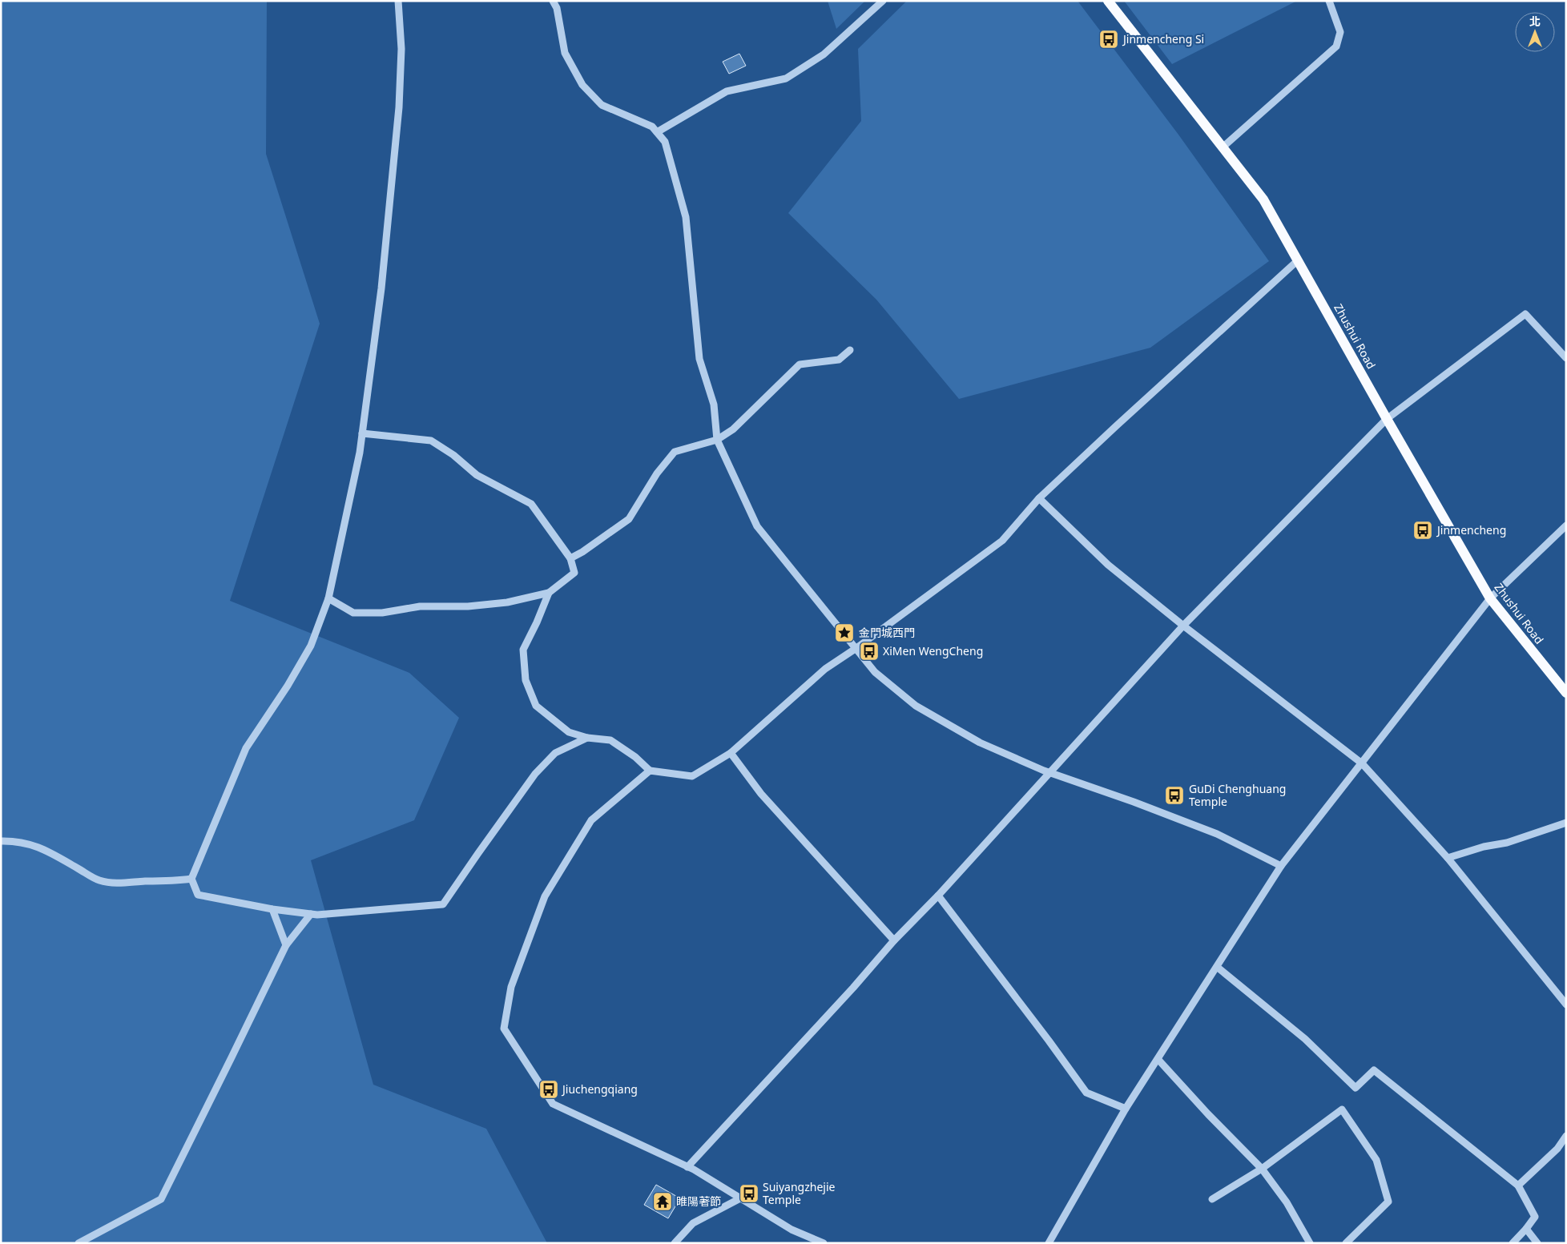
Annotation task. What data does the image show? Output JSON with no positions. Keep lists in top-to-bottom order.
{
  "streets": {
    "main road": ["Zhushui Road"]
  },
  "places": {
    "bus stop": [
      "Jinmencheng Si",
      "Jinmencheng",
      "XiMen WengCheng",
      "GuDi Chenghuang Temple",
      "Jiuchengqiang",
      "Suiyangzhejie Temple"
    ],
    "place": ["金門城西門"],
    "temple": ["睢陽著節"]
  },
  "north": "top"
}
